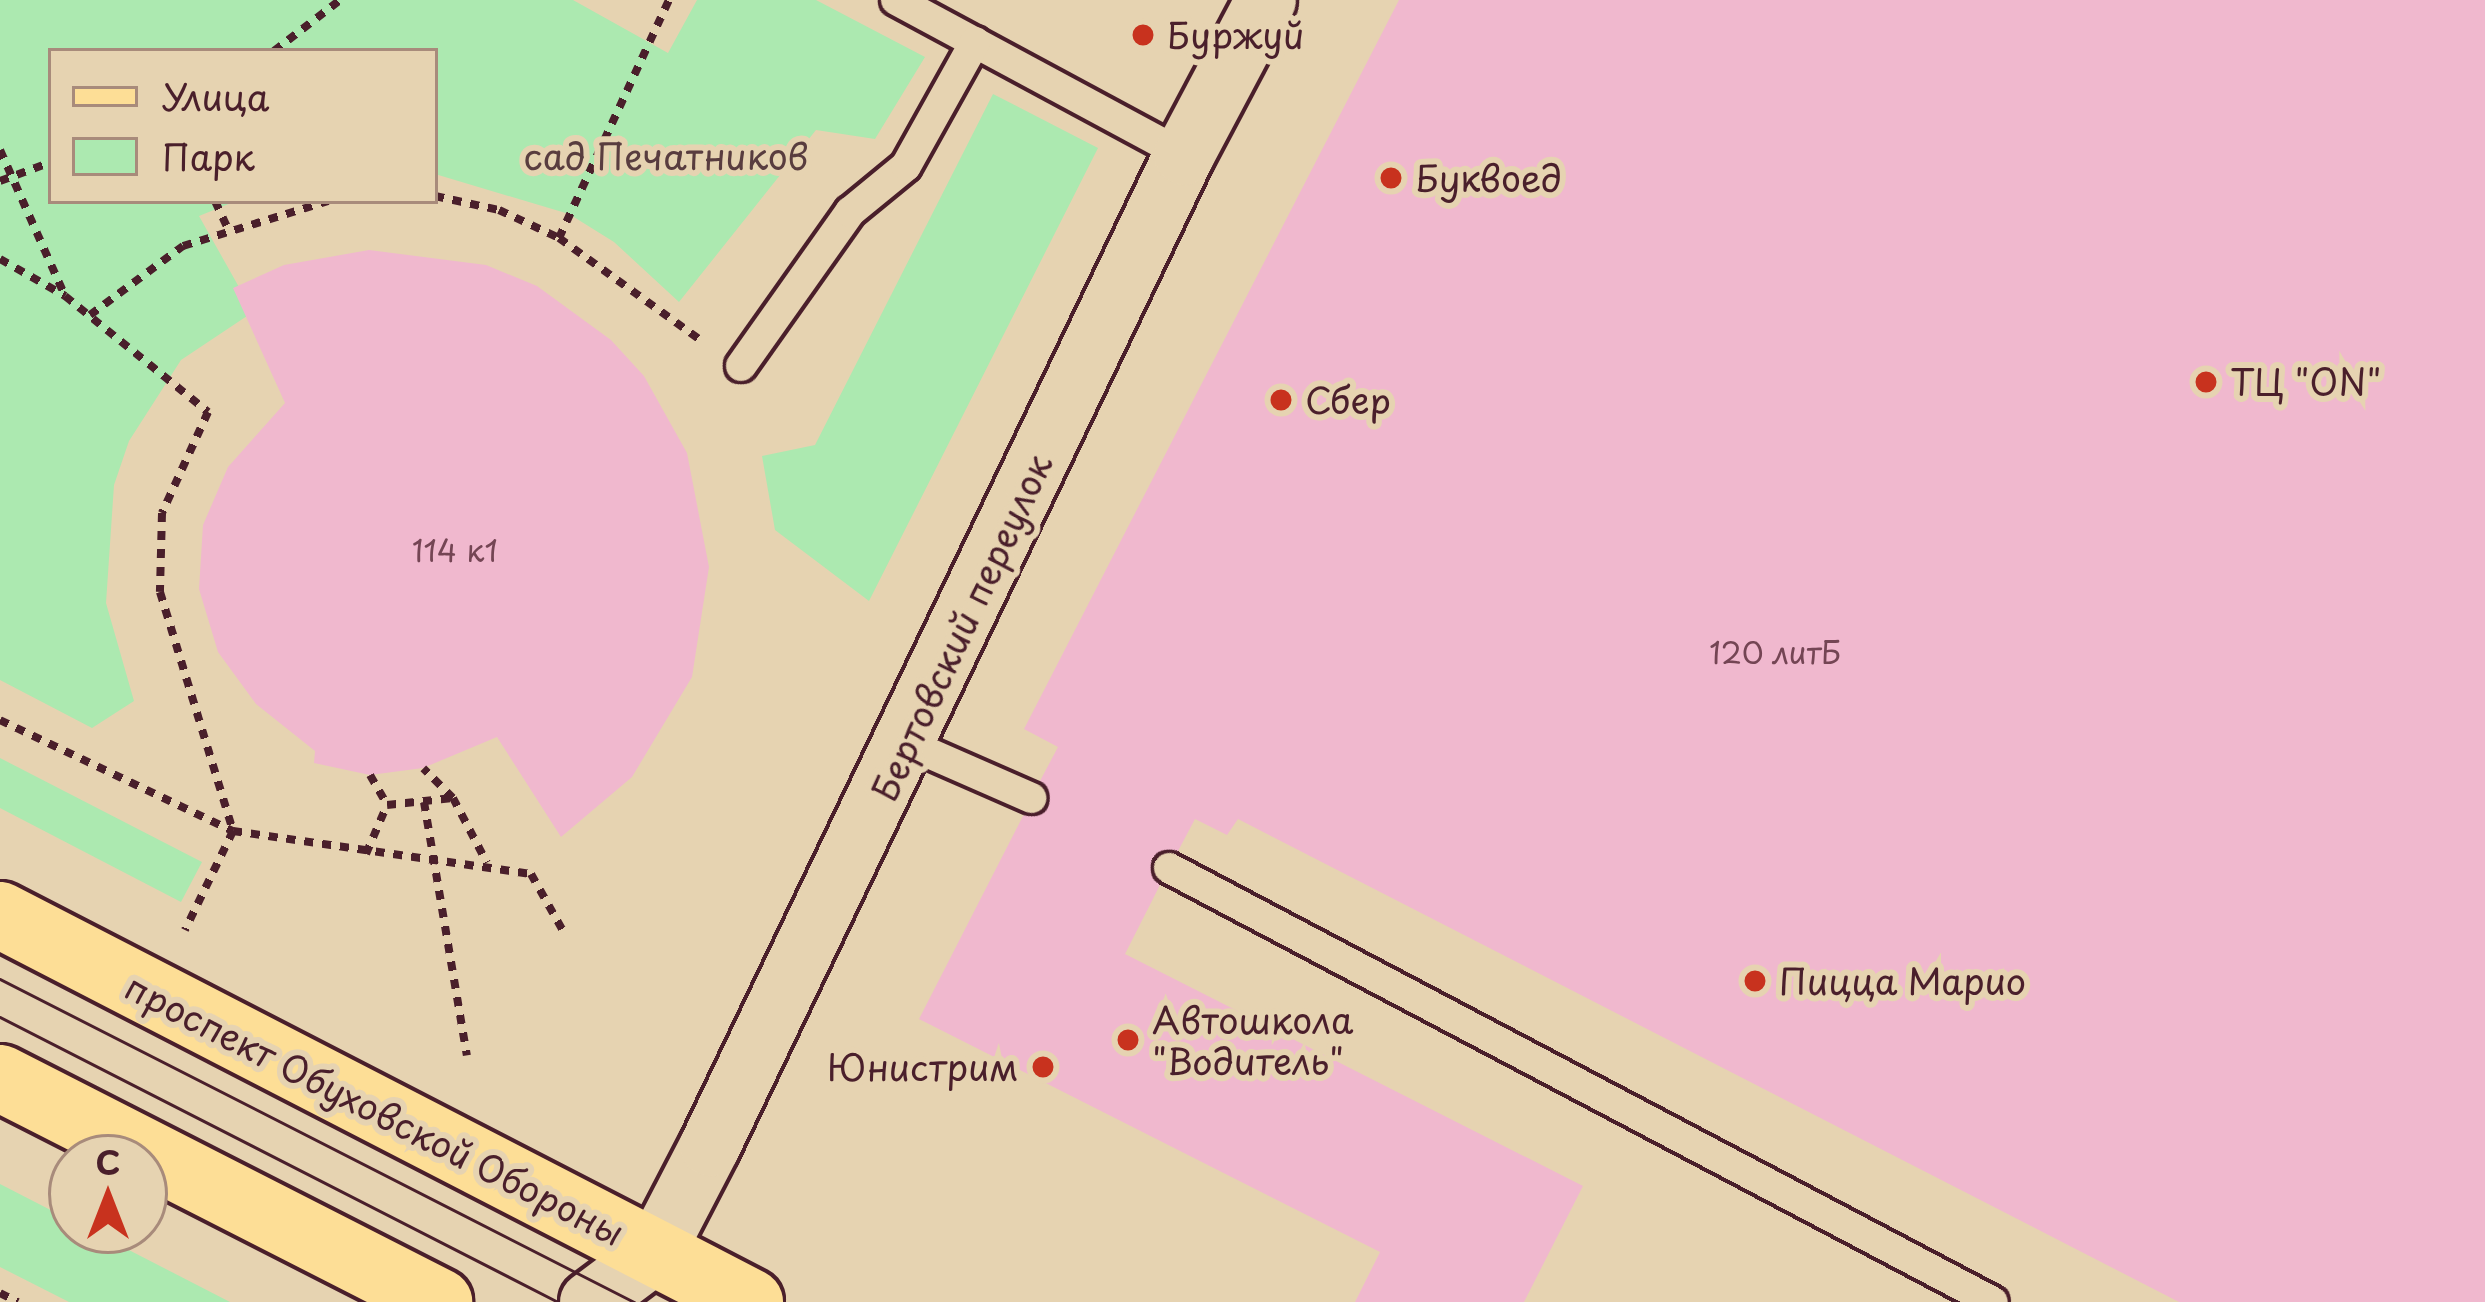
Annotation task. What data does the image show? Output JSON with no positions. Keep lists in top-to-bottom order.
{
  "streets": {
    "main road": ["проспект Обуховской Обороны"],
    "street": ["Бертовский переулок"]
  },
  "crossings": [
    ["Бертовский переулок", "проспект Обуховской Обороны"]
  ],
  "parks": ["сад Печатников"],
  "places": [
    "Буржуй",
    "Буквоед",
    "ТЦ \"ON\"",
    "Сбер",
    "Пицца Марио",
    "Автошкола \"Водитель\"",
    "Юнистрим"
  ],
  "house_numbers": ["114 к1", "120 литБ"],
  "legend": ["Улица", "Парк"],
  "north": "top"
}
